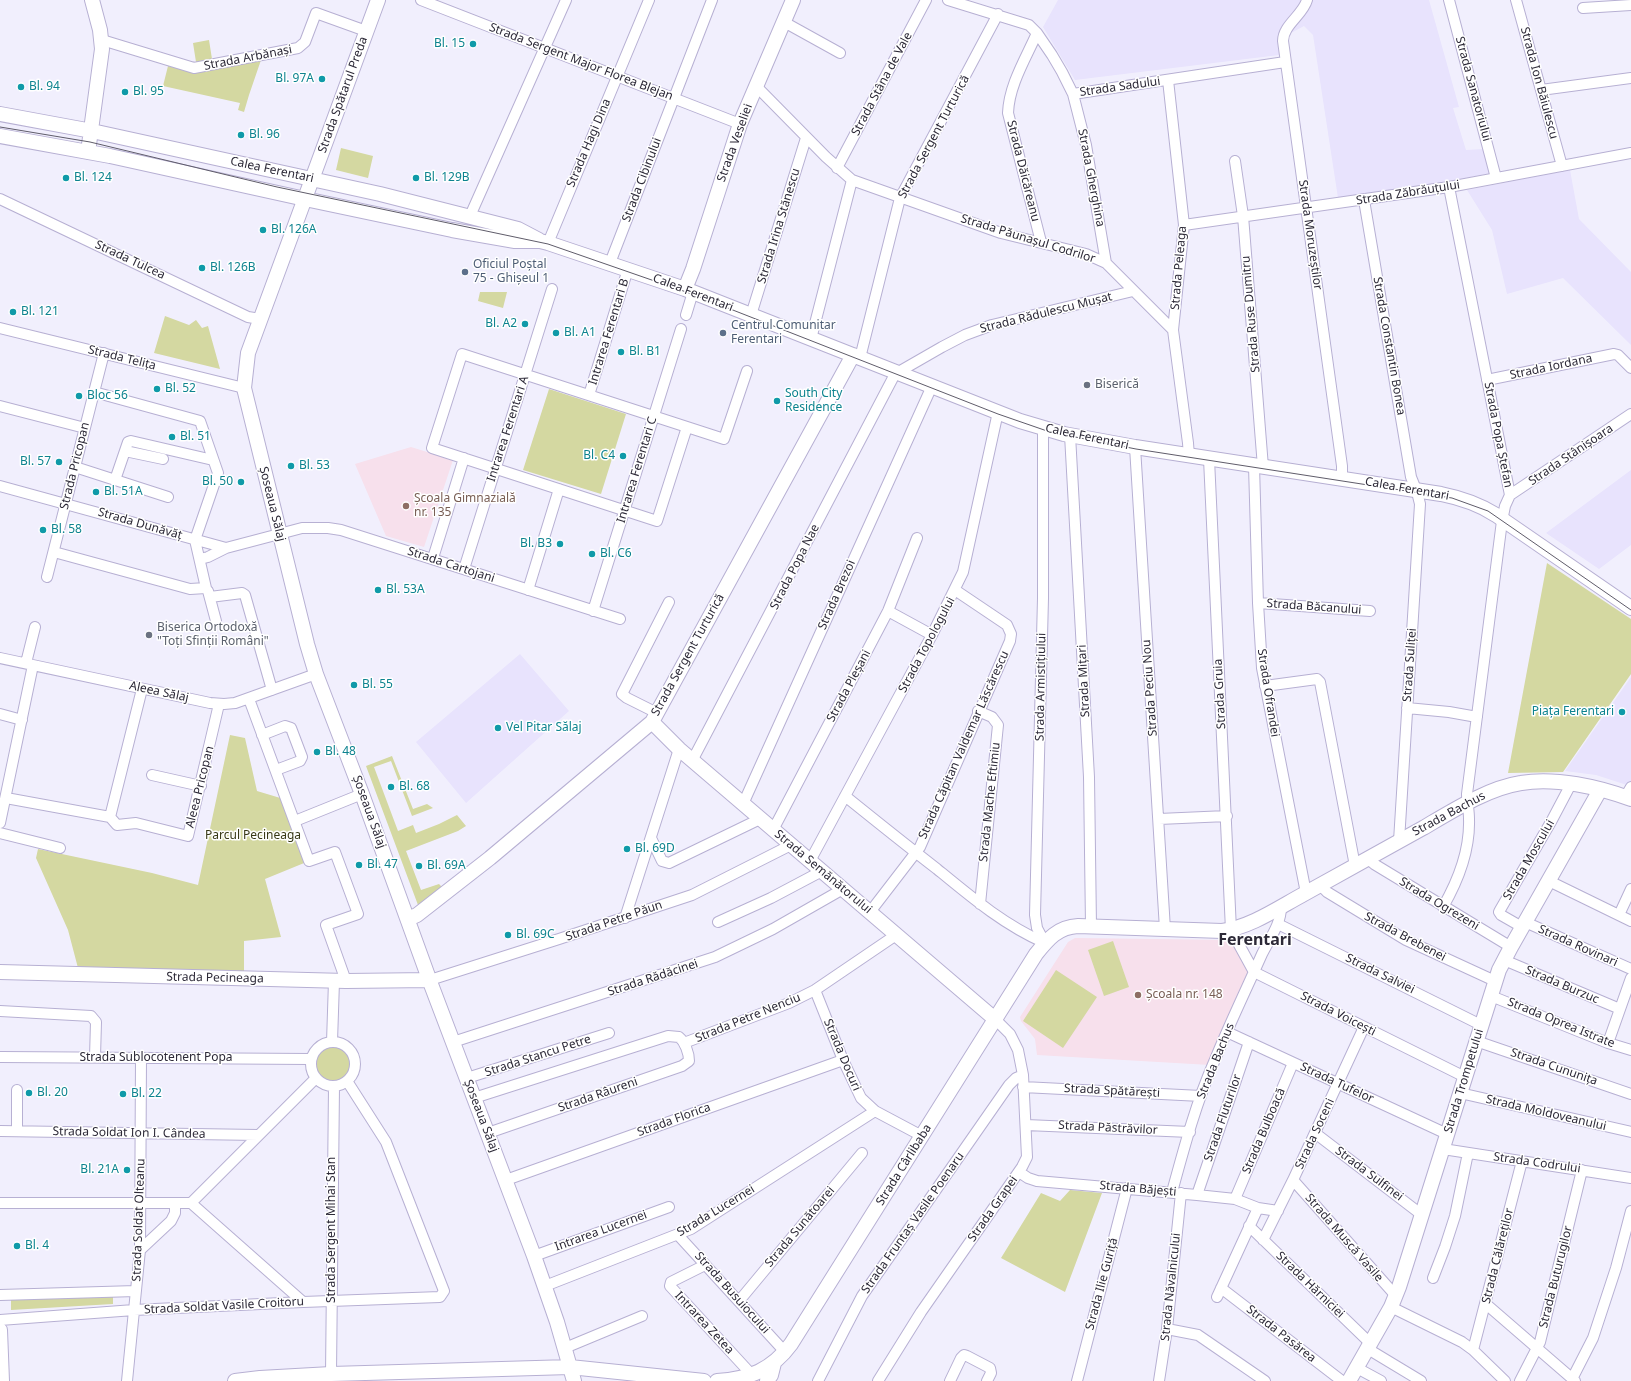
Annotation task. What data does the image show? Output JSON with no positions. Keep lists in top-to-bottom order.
{
  "streets": {
    "street": [
      "Strada Arbănași",
      "Strada Sergent Major Florea Blejan",
      "Strada Ion Băiulescu",
      "Strada Stâna de Vale",
      "Strada Sadului",
      "Strada Sanatoriului",
      "Strada Spătarul Preda",
      "Strada Sergent Turturică",
      "Strada Hagi Dina",
      "Strada Veseliei",
      "Calea Ferentari",
      "Strada Dăicăreanu",
      "Strada Gherghina",
      "Strada Cibinului",
      "Strada Zăbrăuțului",
      "Strada Irina Stănescu",
      "Strada Moruzeștilor",
      "Strada Păunașul Codrilor",
      "Strada Tulcea",
      "Strada Peleaga",
      "Strada Rădulescu Mușat",
      "Strada Ruse Dumitru",
      "Intrarea Ferentari B",
      "Strada Constantin Bonea",
      "Strada Telița",
      "Strada Iordana",
      "Intrarea Ferentari A",
      "Strada Popa Ștefan",
      "Strada Stânișoara",
      "Strada Pricopan",
      "Intrarea Ferentari C",
      "Șoseaua Sălaj",
      "Strada Dunăvăț",
      "Strada Cartojani",
      "Strada Popa Nae",
      "Strada Brezoi",
      "Strada Băcanului",
      "Strada Topologului",
      "Strada Suliței",
      "Strada Mițari",
      "Strada Pleșani",
      "Strada Armistițiului",
      "Strada Peciu Nou",
      "Aleea Sălaj",
      "Strada Ofrandei",
      "Strada Gruia",
      "Strada Căpitan Valdemar Lăscărescu",
      "Aleea Pricopan",
      "Strada Mache Eftimiu",
      "Strada Bachus",
      "Strada Moscului",
      "Strada Semănătorului",
      "Strada Ogrezeni",
      "Strada Petre Păun",
      "Strada Brebenei",
      "Strada Rovinari",
      "Strada Salviei",
      "Strada Pecineaga",
      "Strada Rădăcinei",
      "Strada Burzuc",
      "Strada Voicești",
      "Strada Petre Nenciu",
      "Strada Oprea Istrate",
      "Strada Docuri",
      "Strada Stancu Petre",
      "Strada Sublocotenent Popa",
      "Strada Cununița",
      "Strada Trompetului",
      "Strada Tufelor",
      "Strada Spătărești",
      "Strada Râureni",
      "Strada Moldoveanului",
      "Strada Fluturilor",
      "Strada Florica",
      "Strada Păstrăvilor",
      "Strada Bulboacă",
      "Strada Soldat Ion I. Cândea",
      "Strada Soceni",
      "Strada Codrului",
      "Strada Cârlibaba",
      "Strada Sulfinei",
      "Strada Băjești",
      "Strada Grapei",
      "Strada Lucernei",
      "Strada Soldat Olteanu",
      "Strada Fruntaș Vasile Poenaru",
      "Strada Sunătoarei",
      "Strada Sergent Mihai Stan",
      "Intrarea Lucernei",
      "Strada Muscă Vasile",
      "Strada Călăreților",
      "Strada Buturugilor",
      "Strada Ilie Guriță",
      "Strada Hărniciei",
      "Strada Năvalnicului",
      "Strada Busuiocului",
      "Strada Soldat Vasile Croitoru",
      "Intrarea Zetea",
      "Strada Pasărea"
    ]
  },
  "crossings": [
    ["Strada Arbănași", "Strada Spătarul Preda"],
    ["Strada Sergent Major Florea Blejan", "Strada Hagi Dina"],
    ["Strada Sergent Major Florea Blejan", "Strada Veseliei"],
    ["Strada Sergent Major Florea Blejan", "Strada Cibinului"],
    ["Strada Ion Băiulescu", "Strada Zăbrăuțului"],
    ["Strada Stâna de Vale", "Strada Păunașul Codrilor"],
    ["Strada Sadului", "Strada Sergent Turturică"],
    ["Strada Sadului", "Strada Dăicăreanu"],
    ["Strada Sadului", "Strada Gherghina"],
    ["Strada Sadului", "Strada Moruzeștilor"],
    ["Strada Sadului", "Strada Peleaga"],
    ["Strada Sanatoriului", "Strada Zăbrăuțului"],
    ["Strada Spătarul Preda", "Calea Ferentari"],
    ["Strada Spătarul Preda", "Șoseaua Sălaj"],
    ["Strada Sergent Turturică", "Calea Ferentari"],
    ["Strada Sergent Turturică", "Strada Păunașul Codrilor"],
    ["Strada Sergent Turturică", "Șoseaua Sălaj"],
    ["Strada Sergent Turturică", "Strada Semănătorului"],
    ["Strada Hagi Dina", "Calea Ferentari"],
    ["Strada Veseliei", "Calea Ferentari"],
    ["Strada Veseliei", "Strada Păunașul Codrilor"],
    ["Calea Ferentari", "Strada Cibinului"],
    ["Calea Ferentari", "Strada Irina Stănescu"],
    ["Calea Ferentari", "Strada Moruzeștilor"],
    ["Calea Ferentari", "Strada Peleaga"],
    ["Calea Ferentari", "Strada Rădulescu Mușat"],
    ["Calea Ferentari", "Strada Ruse Dumitru"],
    ["Calea Ferentari", "Intrarea Ferentari B"],
    ["Calea Ferentari", "Strada Constantin Bonea"],
    ["Calea Ferentari", "Strada Popa Ștefan"],
    ["Calea Ferentari", "Șoseaua Sălaj"],
    ["Calea Ferentari", "Strada Popa Nae"],
    ["Calea Ferentari", "Strada Brezoi"],
    ["Calea Ferentari", "Strada Topologului"],
    ["Calea Ferentari", "Strada Suliței"],
    ["Calea Ferentari", "Strada Mițari"],
    ["Calea Ferentari", "Strada Armistițiului"],
    ["Calea Ferentari", "Strada Peciu Nou"],
    ["Calea Ferentari", "Strada Ofrandei"],
    ["Calea Ferentari", "Strada Gruia"],
    ["Strada Dăicăreanu", "Strada Păunașul Codrilor"],
    ["Strada Gherghina", "Strada Păunașul Codrilor"],
    ["Strada Zăbrăuțului", "Strada Moruzeștilor"],
    ["Strada Zăbrăuțului", "Strada Peleaga"],
    ["Strada Zăbrăuțului", "Strada Ruse Dumitru"],
    ["Strada Zăbrăuțului", "Strada Constantin Bonea"],
    ["Strada Zăbrăuțului", "Strada Popa Ștefan"],
    ["Strada Irina Stănescu", "Strada Păunașul Codrilor"],
    ["Strada Păunașul Codrilor", "Strada Peleaga"],
    ["Strada Păunașul Codrilor", "Strada Rădulescu Mușat"],
    ["Strada Tulcea", "Șoseaua Sălaj"],
    ["Strada Rădulescu Mușat", "Strada Popa Nae"],
    ["Strada Ruse Dumitru", "Strada Ofrandei"],
    ["Strada Constantin Bonea", "Strada Suliței"],
    ["Strada Telița", "Strada Pricopan"],
    ["Strada Telița", "Șoseaua Sălaj"],
    ["Strada Iordana", "Strada Popa Ștefan"],
    ["Intrarea Ferentari A", "Strada Cartojani"],
    ["Strada Popa Ștefan", "Strada Stânișoara"],
    ["Strada Popa Ștefan", "Strada Bachus"],
    ["Strada Popa Ștefan", "Strada Ogrezeni"],
    ["Strada Pricopan", "Strada Dunăvăț"],
    ["Intrarea Ferentari C", "Strada Cartojani"],
    ["Șoseaua Sălaj", "Strada Dunăvăț"],
    ["Șoseaua Sălaj", "Strada Cartojani"],
    ["Șoseaua Sălaj", "Aleea Sălaj"],
    ["Șoseaua Sălaj", "Strada Petre Păun"],
    ["Șoseaua Sălaj", "Strada Pecineaga"],
    ["Șoseaua Sălaj", "Strada Rădăcinei"],
    ["Șoseaua Sălaj", "Strada Petre Nenciu"],
    ["Șoseaua Sălaj", "Strada Stancu Petre"],
    ["Șoseaua Sălaj", "Strada Râureni"],
    ["Șoseaua Sălaj", "Strada Florica"],
    ["Șoseaua Sălaj", "Strada Lucernei"],
    ["Șoseaua Sălaj", "Intrarea Lucernei"],
    ["Strada Dunăvăț", "Strada Cartojani"],
    ["Strada Popa Nae", "Strada Semănătorului"],
    ["Strada Brezoi", "Strada Semănătorului"],
    ["Strada Băcanului", "Strada Ofrandei"],
    ["Strada Topologului", "Strada Căpitan Valdemar Lăscărescu"],
    ["Strada Topologului", "Strada Semănătorului"],
    ["Strada Suliței", "Strada Bachus"],
    ["Strada Pleșani", "Strada Semănătorului"],
    ["Strada Armistițiului", "Strada Cârlibaba"],
    ["Aleea Sălaj", "Aleea Pricopan"],
    ["Strada Ofrandei", "Strada Bachus"],
    ["Strada Gruia", "Strada Bachus"],
    ["Strada Căpitan Valdemar Lăscărescu", "Strada Mache Eftimiu"],
    ["Strada Căpitan Valdemar Lăscărescu", "Strada Semănătorului"],
    ["Strada Bachus", "Strada Moscului"],
    ["Strada Bachus", "Strada Ogrezeni"],
    ["Strada Bachus", "Strada Brebenei"],
    ["Strada Bachus", "Strada Salviei"],
    ["Strada Bachus", "Strada Voicești"],
    ["Strada Bachus", "Strada Trompetului"],
    ["Strada Bachus", "Strada Tufelor"],
    ["Strada Bachus", "Strada Spătărești"],
    ["Strada Bachus", "Strada Păstrăvilor"],
    ["Strada Bachus", "Strada Băjești"],
    ["Strada Bachus", "Strada Năvalnicului"],
    ["Strada Moscului", "Strada Rovinari"],
    ["Strada Moscului", "Strada Trompetului"],
    ["Strada Semănătorului", "Strada Petre Păun"],
    ["Strada Semănătorului", "Strada Rădăcinei"],
    ["Strada Semănătorului", "Strada Petre Nenciu"],
    ["Strada Semănătorului", "Strada Cârlibaba"],
    ["Strada Semănătorului", "Strada Grapei"],
    ["Strada Ogrezeni", "Strada Trompetului"],
    ["Strada Petre Păun", "Strada Pecineaga"],
    ["Strada Brebenei", "Strada Trompetului"],
    ["Strada Rovinari", "Strada Trompetului"],
    ["Strada Salviei", "Strada Trompetului"],
    ["Strada Burzuc", "Strada Trompetului"],
    ["Strada Voicești", "Strada Trompetului"],
    ["Strada Voicești", "Strada Soceni"],
    ["Strada Petre Nenciu", "Strada Docuri"],
    ["Strada Petre Nenciu", "Strada Râureni"],
    ["Strada Oprea Istrate", "Strada Trompetului"],
    ["Strada Docuri", "Strada Florica"],
    ["Strada Docuri", "Strada Cârlibaba"],
    ["Strada Docuri", "Strada Lucernei"],
    ["Strada Sublocotenent Popa", "Strada Soldat Olteanu"],
    ["Strada Sublocotenent Popa", "Strada Sergent Mihai Stan"],
    ["Strada Sublocotenent Popa", "Strada Soldat Vasile Croitoru"],
    ["Strada Cununița", "Strada Trompetului"],
    ["Strada Trompetului", "Strada Tufelor"],
    ["Strada Trompetului", "Strada Moldoveanului"],
    ["Strada Trompetului", "Strada Codrului"],
    ["Strada Trompetului", "Strada Sulfinei"],
    ["Strada Trompetului", "Strada Muscă Vasile"],
    ["Strada Trompetului", "Strada Hărniciei"],
    ["Strada Tufelor", "Strada Fluturilor"],
    ["Strada Tufelor", "Strada Bulboacă"],
    ["Strada Tufelor", "Strada Soceni"],
    ["Strada Spătărești", "Strada Grapei"],
    ["Strada Fluturilor", "Strada Băjești"],
    ["Strada Păstrăvilor", "Strada Grapei"],
    ["Strada Bulboacă", "Strada Băjești"],
    ["Strada Soldat Ion I. Cândea", "Strada Soldat Olteanu"],
    ["Strada Soceni", "Strada Sulfinei"],
    ["Strada Soceni", "Strada Muscă Vasile"],
    ["Strada Soceni", "Strada Hărniciei"],
    ["Strada Codrului", "Strada Călăreților"],
    ["Strada Codrului", "Strada Buturugilor"],
    ["Strada Cârlibaba", "Strada Grapei"],
    ["Strada Cârlibaba", "Strada Busuiocului"],
    ["Strada Băjești", "Strada Grapei"],
    ["Strada Băjești", "Strada Ilie Guriță"],
    ["Strada Băjești", "Strada Năvalnicului"],
    ["Strada Băjești", "Strada Pasărea"],
    ["Strada Grapei", "Strada Fruntaș Vasile Poenaru"],
    ["Strada Lucernei", "Strada Busuiocului"],
    ["Strada Soldat Olteanu", "Strada Soldat Vasile Croitoru"],
    ["Strada Sunătoarei", "Strada Busuiocului"],
    ["Strada Sergent Mihai Stan", "Strada Soldat Vasile Croitoru"],
    ["Strada Hărniciei", "Strada Pasărea"],
    ["Strada Busuiocului", "Intrarea Zetea"]
  ],
  "districts": ["Ferentari"],
  "parks": ["Parcul Pecineaga"],
  "places": [
    "Bl. 15",
    "Bl. 97A",
    "Bl. 94",
    "Bl. 95",
    "Bl. 96",
    "Bl. 124",
    "Bl. 129B",
    "Bl. 126A",
    "Bl. 126B",
    "Oficiul Poștal 75 - Ghișeul 1",
    "Bl. 121",
    "Bl. A2",
    "Bl. A1",
    "Centrul Comunitar Ferentari",
    "Bl. B1",
    "Biserică",
    "Bl. 52",
    "Bloc 56",
    "South City Residence",
    "Bl. 51",
    "Bl. C4",
    "Bl. 57",
    "Bl. 53",
    "Bl. 50",
    "Bl. 51A",
    "Școala Gimnazială nr. 135",
    "Bl. 58",
    "Bl. B3",
    "Bl. C6",
    "Bl. 53A",
    "Biserica Ortodoxă \"Toți Sfinții Români\"",
    "Bl. 55",
    "Piața Ferentari",
    "Vel Pitar Sălaj",
    "Bl. 48",
    "Bl. 68",
    "Bl. 69D",
    "Bl. 47",
    "Bl. 69A",
    "Bl. 69C",
    "Școala nr. 148",
    "Bl. 20",
    "Bl. 22",
    "Bl. 21A",
    "Bl. 4"
  ]
}
